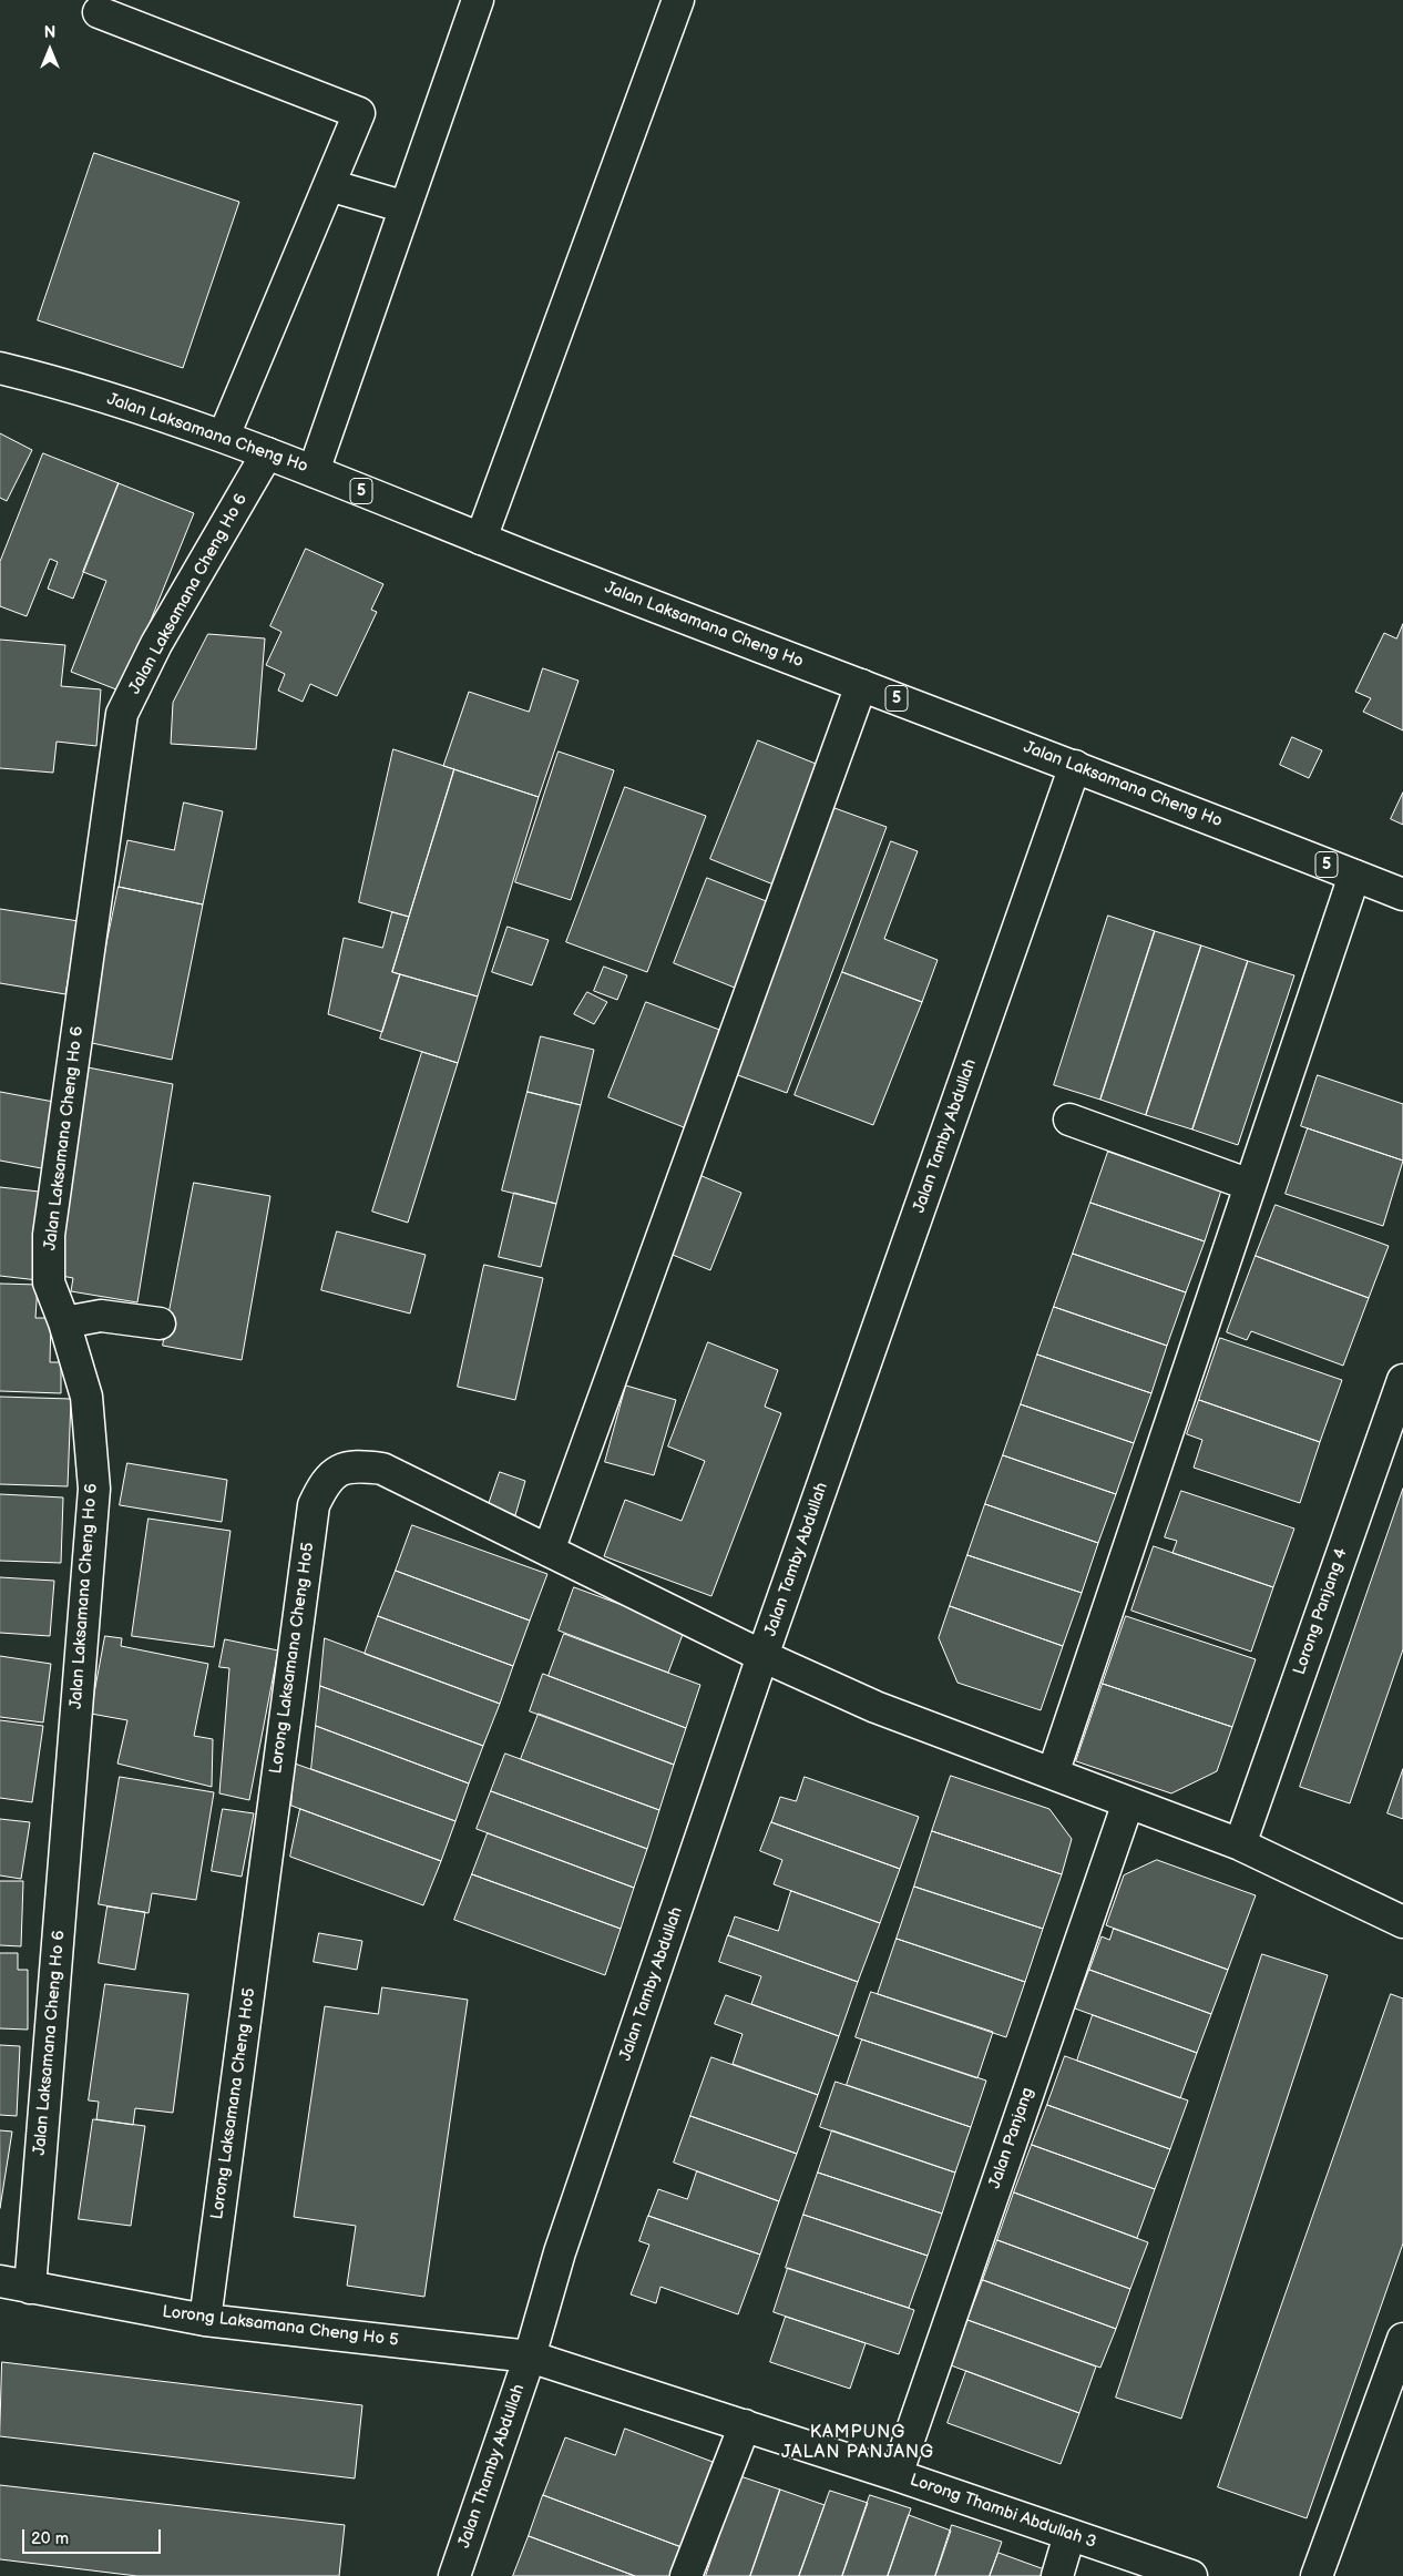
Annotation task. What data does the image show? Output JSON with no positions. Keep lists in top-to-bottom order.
{
  "streets": {
    "street": [
      "Jalan Laksamana Cheng Ho",
      "5",
      "Jalan Laksamana Cheng Ho 6",
      "Jalan Tamby Abdullah",
      "Lorong Panjang 4",
      "Lorong Laksamana Cheng Ho5",
      "Jalan Panjang",
      "Lorong Laksamana Cheng Ho 5",
      "Jalan Thamby Abdullah",
      "Lorong Thambi Abdullah 3"
    ]
  },
  "crossings": [
    ["Jalan Laksamana Cheng Ho", "Jalan Laksamana Cheng Ho 6"],
    ["Jalan Laksamana Cheng Ho", "Jalan Tamby Abdullah"],
    ["Jalan Laksamana Cheng Ho 6", "Lorong Laksamana Cheng Ho 5"],
    ["Jalan Tamby Abdullah", "Lorong Laksamana Cheng Ho5"],
    ["Jalan Tamby Abdullah", "Lorong Laksamana Cheng Ho 5"],
    ["Jalan Tamby Abdullah", "Jalan Thamby Abdullah"],
    ["Jalan Tamby Abdullah", "Lorong Thambi Abdullah 3"],
    ["Lorong Panjang 4", "Lorong Laksamana Cheng Ho5"],
    ["Lorong Laksamana Cheng Ho5", "Jalan Panjang"],
    ["Lorong Laksamana Cheng Ho5", "Lorong Laksamana Cheng Ho 5"],
    ["Jalan Panjang", "Lorong Thambi Abdullah 3"],
    ["Lorong Laksamana Cheng Ho 5", "Jalan Thamby Abdullah"],
    ["Lorong Laksamana Cheng Ho 5", "Lorong Thambi Abdullah 3"],
    ["Jalan Thamby Abdullah", "Lorong Thambi Abdullah 3"]
  ],
  "districts": ["KAMPUNG JALAN PANJANG"],
  "scale_bar": "20 m",
  "north": "top"
}
